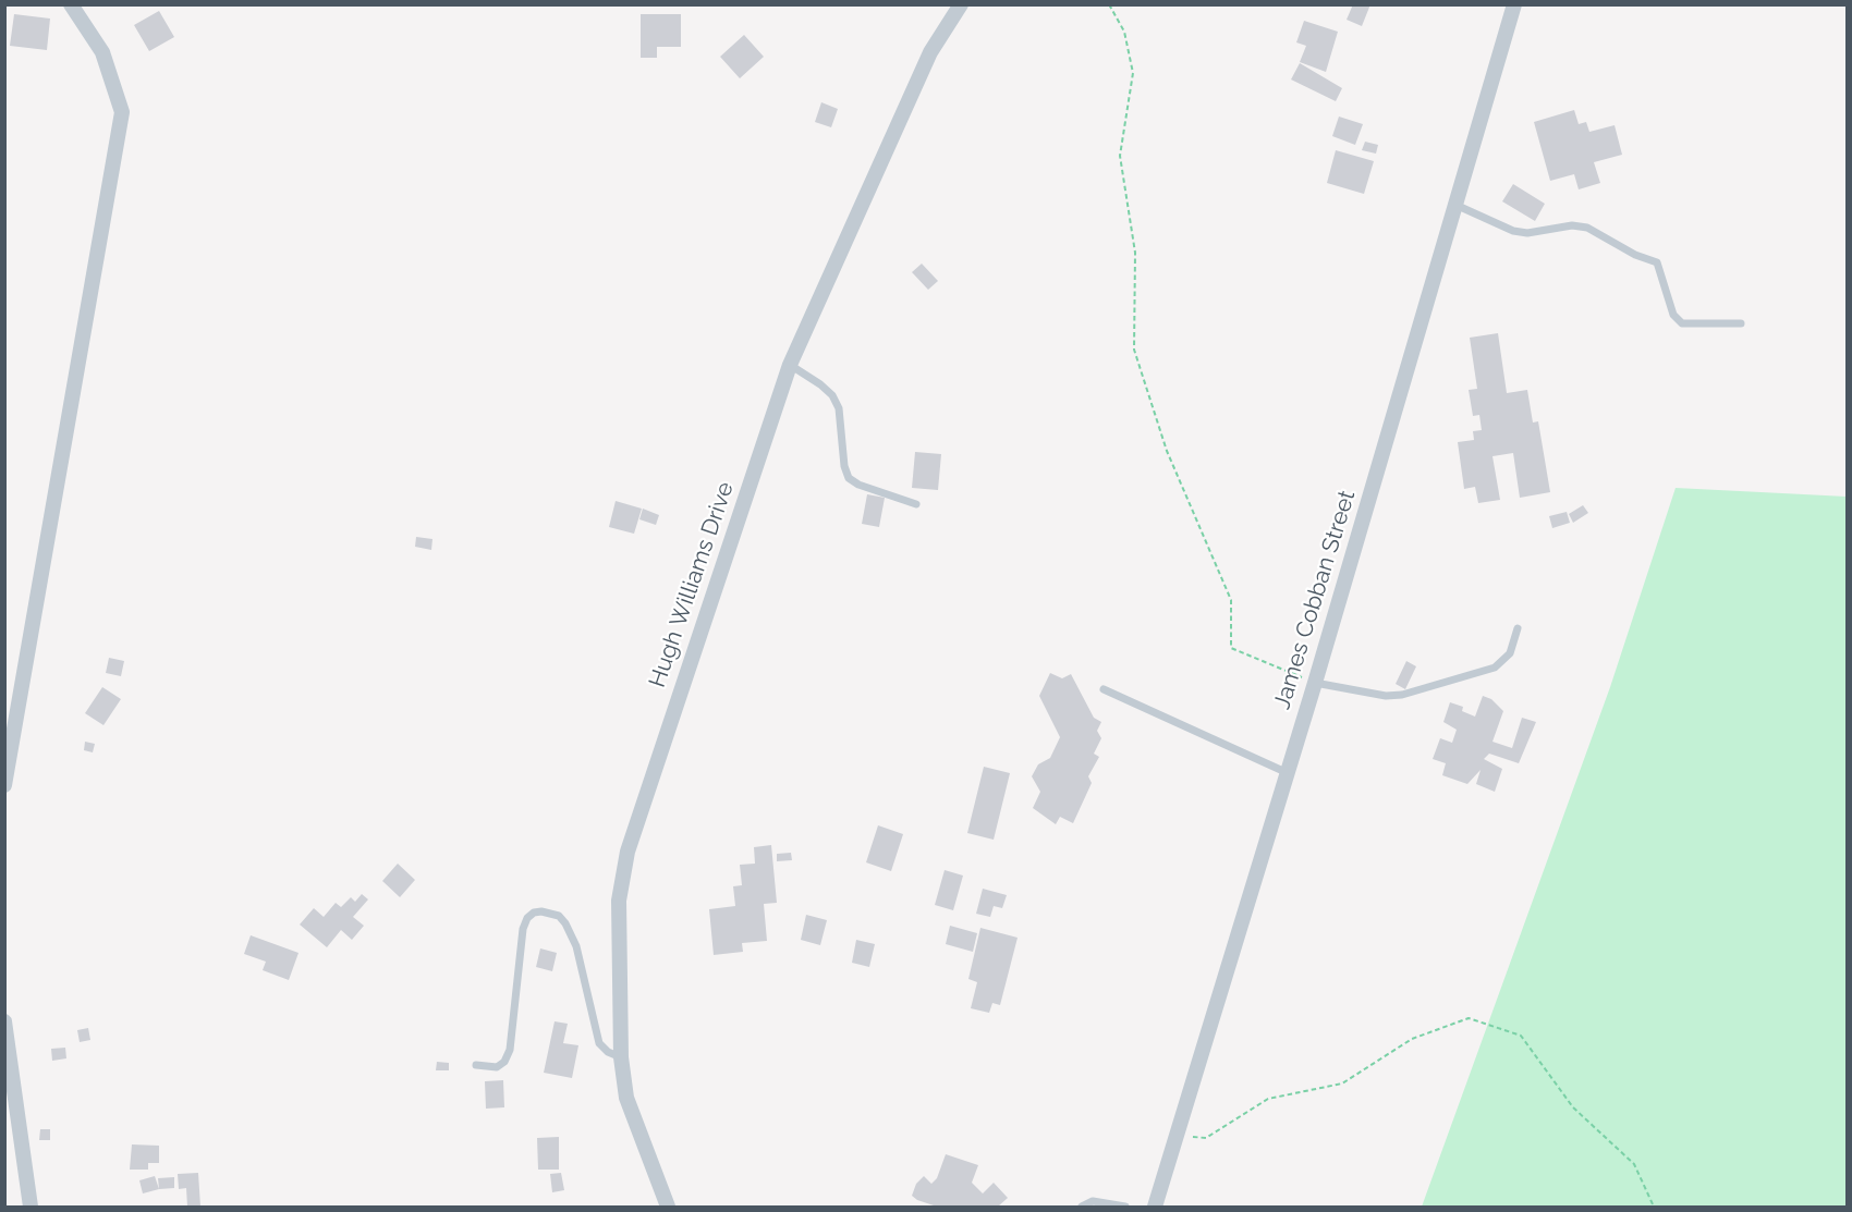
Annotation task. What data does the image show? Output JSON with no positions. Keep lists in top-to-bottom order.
{
  "streets": {
    "street": ["Hugh Williams Drive", "James Cobban Street"]
  }
}
